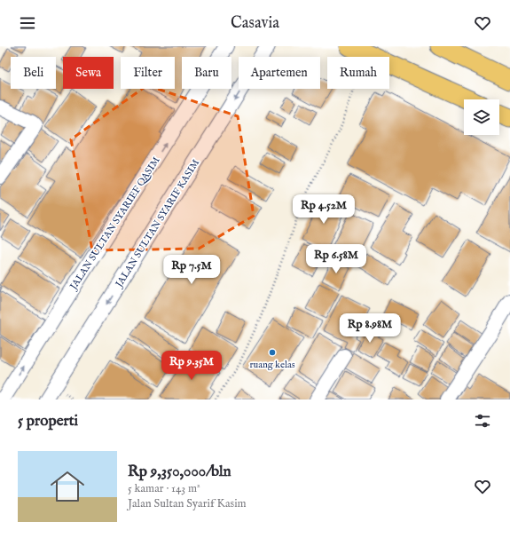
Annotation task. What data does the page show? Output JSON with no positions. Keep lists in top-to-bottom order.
{
  "streets": {
    "street": ["JALAN SULTAN SYARIEF QASIM", "JALAN SULTAN SYARIF KASIM"]
  },
  "one_way": ["JALAN SULTAN SYARIEF QASIM", "JALAN SULTAN SYARIF KASIM"],
  "places": ["ruang kelas"],
  "page": {
    "header": "Casavia",
    "chip": [
      "Beli",
      "Sewa",
      "Filter",
      "Baru",
      "Apartemen",
      "Rumah"
    ],
    "price": [
      "Rp 4.52M",
      "Rp 6.58M",
      "Rp 7.5M",
      "Rp 8.98M",
      "Rp 9.35M"
    ],
    "heading": "5 properti",
    "list": [
      {
        "name": "Rp 9,350,000/bln",
        "note": "5 kamar · 143 m² · Jalan Sultan Syarif Kasim"
      }
    ]
  }
}
